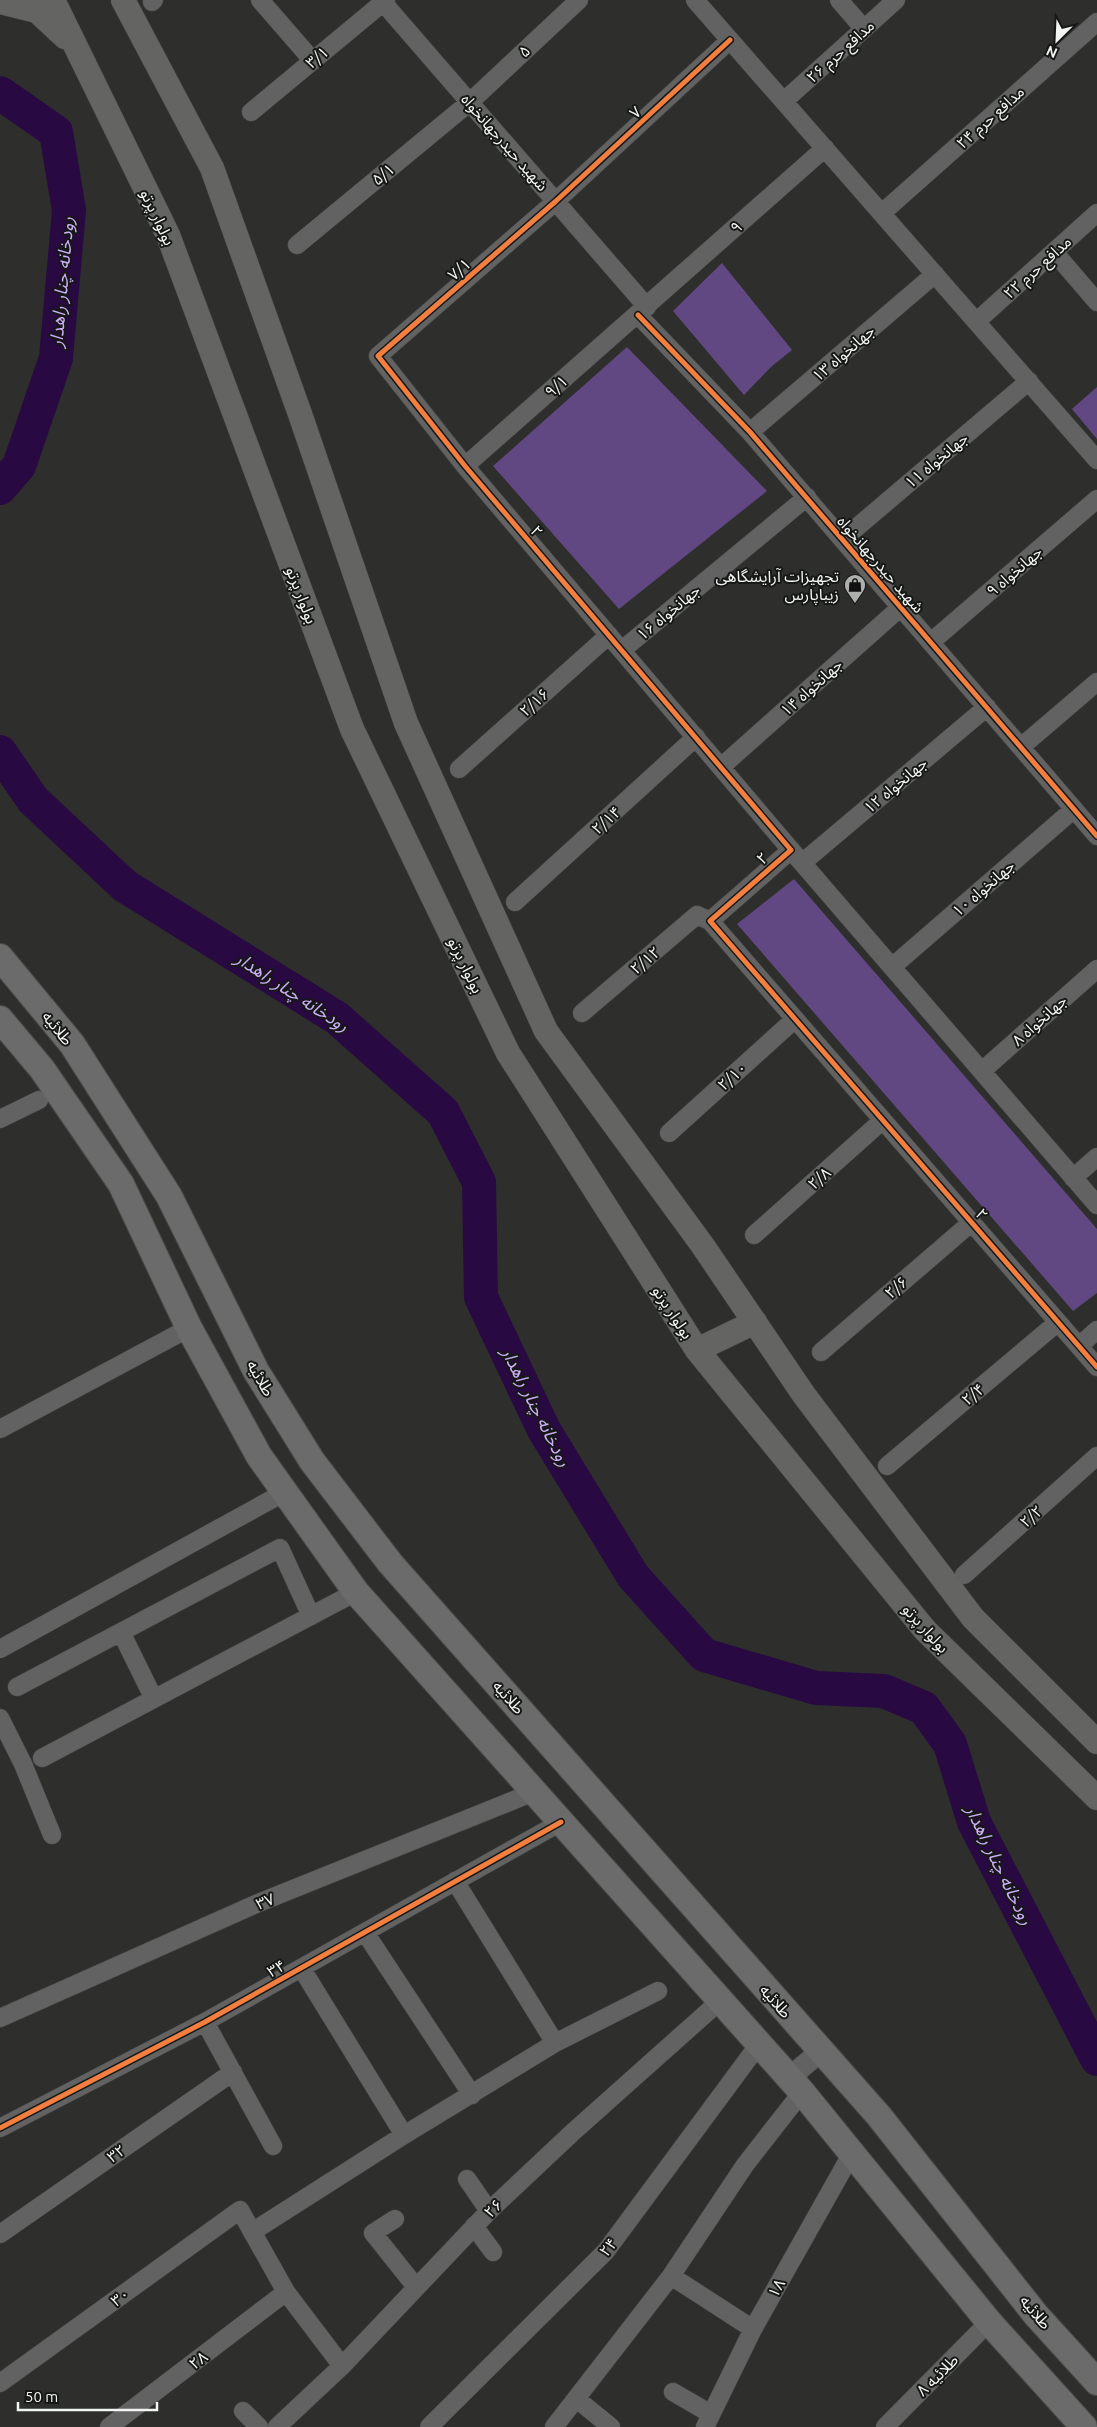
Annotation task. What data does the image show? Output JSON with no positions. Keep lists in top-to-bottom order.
{
  "streets": {
    "main road": ["بولوار پرتو", "طلائیه"],
    "street": [
      "۵",
      "مدافع حرم ۲۶",
      "۳/۱",
      "۷",
      "مدافع حرم ۲۴",
      "شهید حیدرجهانخواه",
      "۵/۱",
      "۹",
      "مدافع حرم ۲۲",
      "۷/۱",
      "جهانخواه ۱۳",
      "۹/۱",
      "جهانخواه ۱۱",
      "۲",
      "جهانخواه ۹",
      "جهانخواه ۱۶",
      "جهانخواه ۱۴",
      "۲/۱۶",
      "جهانخواه ۱۲",
      "۲/۱۴",
      "جهانخواه ۱۰",
      "۲/۱۲",
      "جهانخواه ۸",
      "۲/۱۰",
      "۲/۸",
      "۲/۶",
      "۲/۴",
      "۲/۲",
      "۳۷",
      "۳۴",
      "۳۲",
      "۲۶",
      "۲۴",
      "۱۸",
      "۳۰",
      "۲۸",
      "طلائیه ۸"
    ]
  },
  "crossings": [
    ["۵", "شهید حیدرجهانخواه"],
    ["۵", "۵/۱"],
    ["۳/۱", "شهید حیدرجهانخواه"],
    ["۷", "شهید حیدرجهانخواه"],
    ["۷", "۷/۱"],
    ["شهید حیدرجهانخواه", "۵/۱"],
    ["شهید حیدرجهانخواه", "۹"],
    ["شهید حیدرجهانخواه", "۷/۱"],
    ["شهید حیدرجهانخواه", "جهانخواه ۱۳"],
    ["شهید حیدرجهانخواه", "۹/۱"],
    ["شهید حیدرجهانخواه", "جهانخواه ۱۱"],
    ["شهید حیدرجهانخواه", "جهانخواه ۹"],
    ["شهید حیدرجهانخواه", "جهانخواه ۱۶"],
    ["شهید حیدرجهانخواه", "جهانخواه ۱۴"],
    ["شهید حیدرجهانخواه", "جهانخواه ۱۲"],
    ["شهید حیدرجهانخواه", "جهانخواه ۱۰"],
    ["۹", "۹/۱"],
    ["۷/۱", "۲"],
    ["۹/۱", "۲"],
    ["۲", "جهانخواه ۱۶"],
    ["۲", "جهانخواه ۱۴"],
    ["۲", "۲/۱۶"],
    ["۲", "جهانخواه ۱۲"],
    ["۲", "۲/۱۴"],
    ["۲", "۲/۱۲"],
    ["۲", "۲/۱۰"],
    ["۲", "۲/۸"],
    ["۲", "۲/۶"],
    ["۲", "۲/۴"]
  ],
  "water": ["رودخانه چنار راهدار"],
  "places": {
    "shop": ["تجهیزات آرایشگاهی زیباپارس"]
  },
  "scale_bar": "50 m",
  "north": "bottom left"
}
